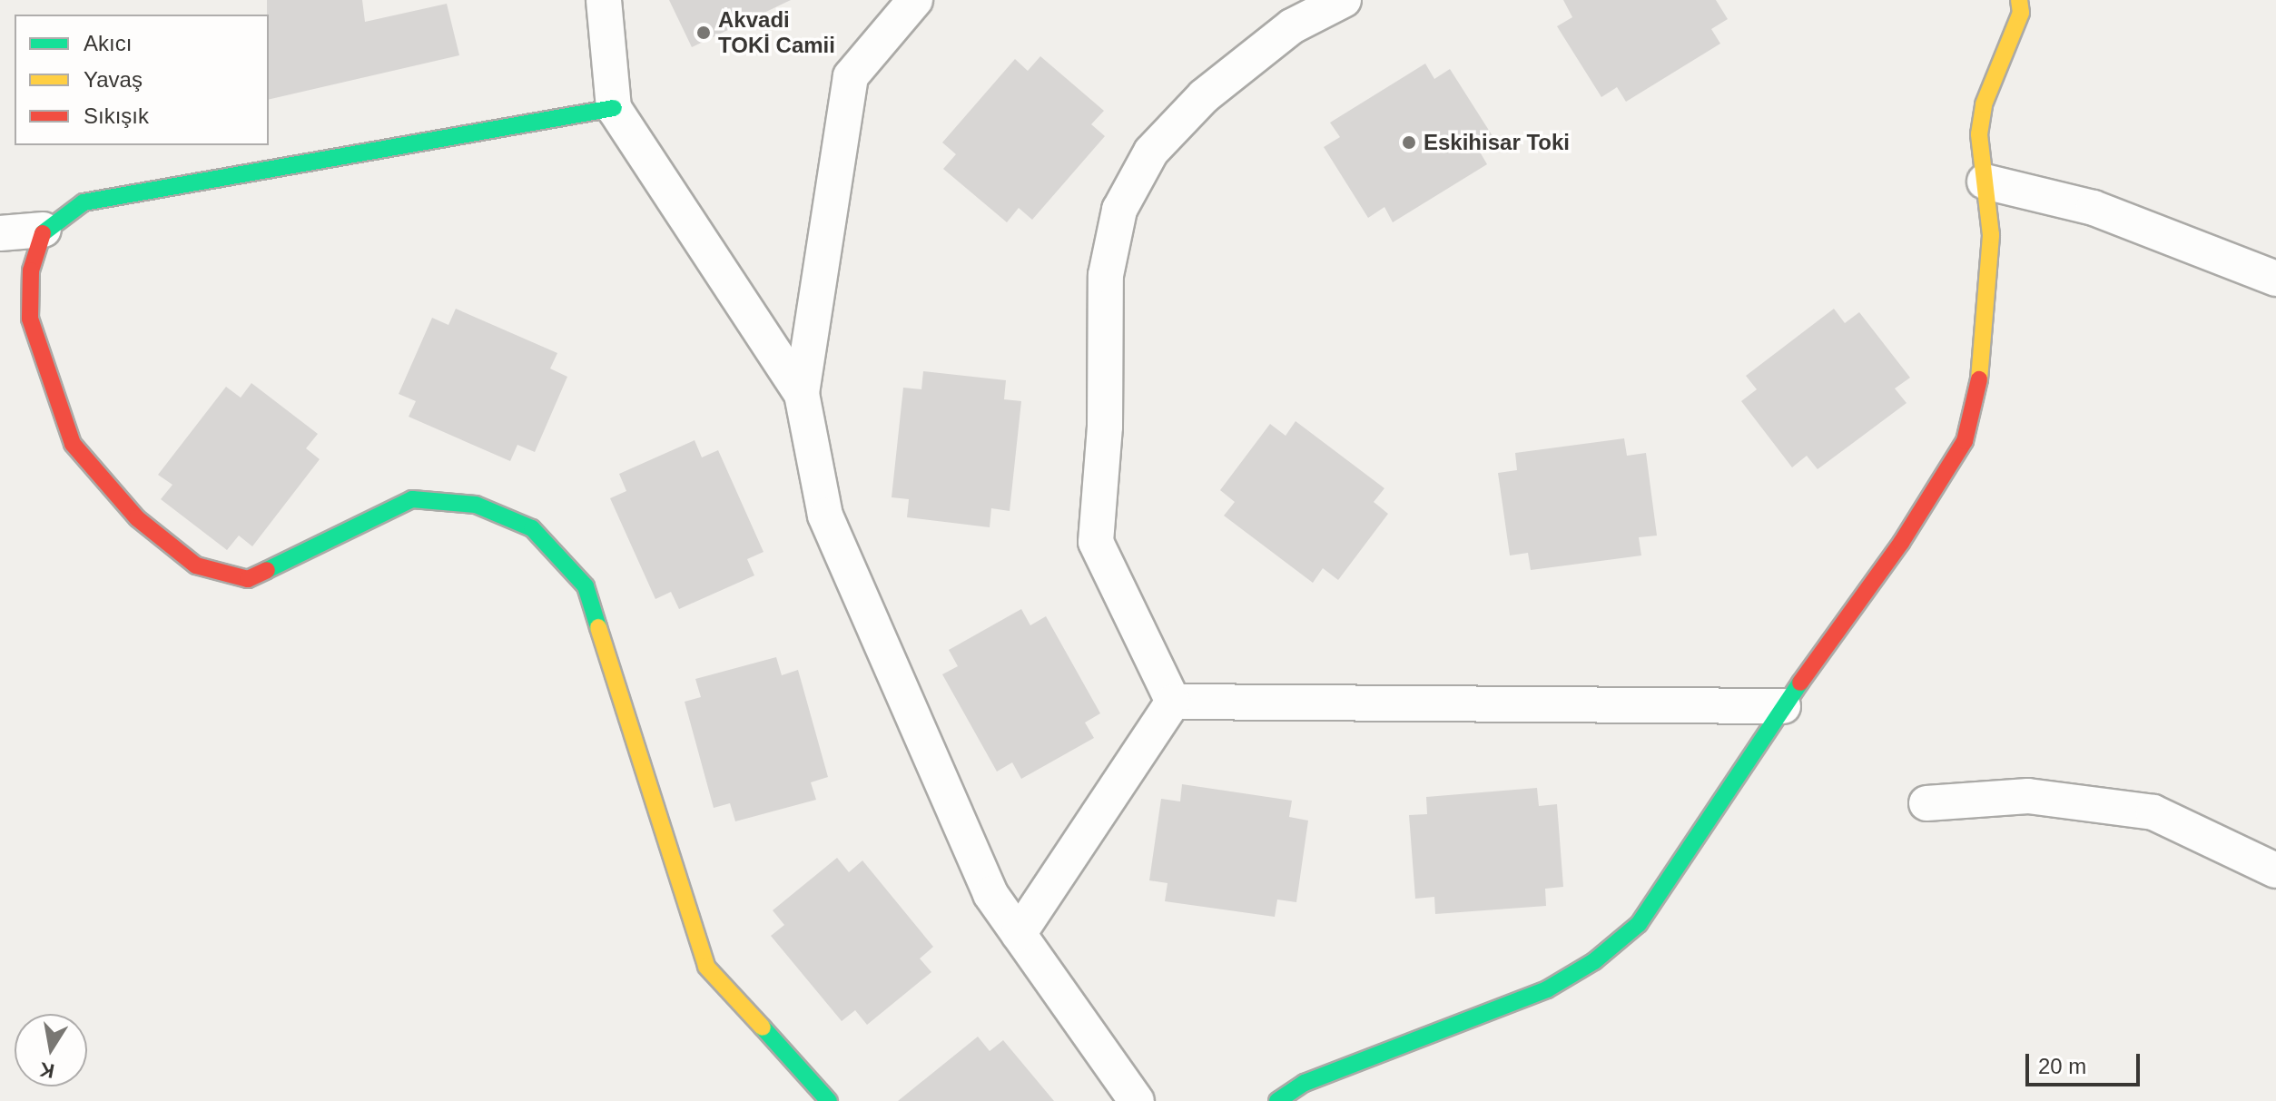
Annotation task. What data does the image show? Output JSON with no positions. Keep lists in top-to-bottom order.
{
  "places": ["Akvadi TOKİ Camii", "Eskihisar Toki"],
  "legend": ["Akıcı", "Yavaş", "Sıkışık"],
  "scale_bar": "20 m",
  "north": "bottom"
}
